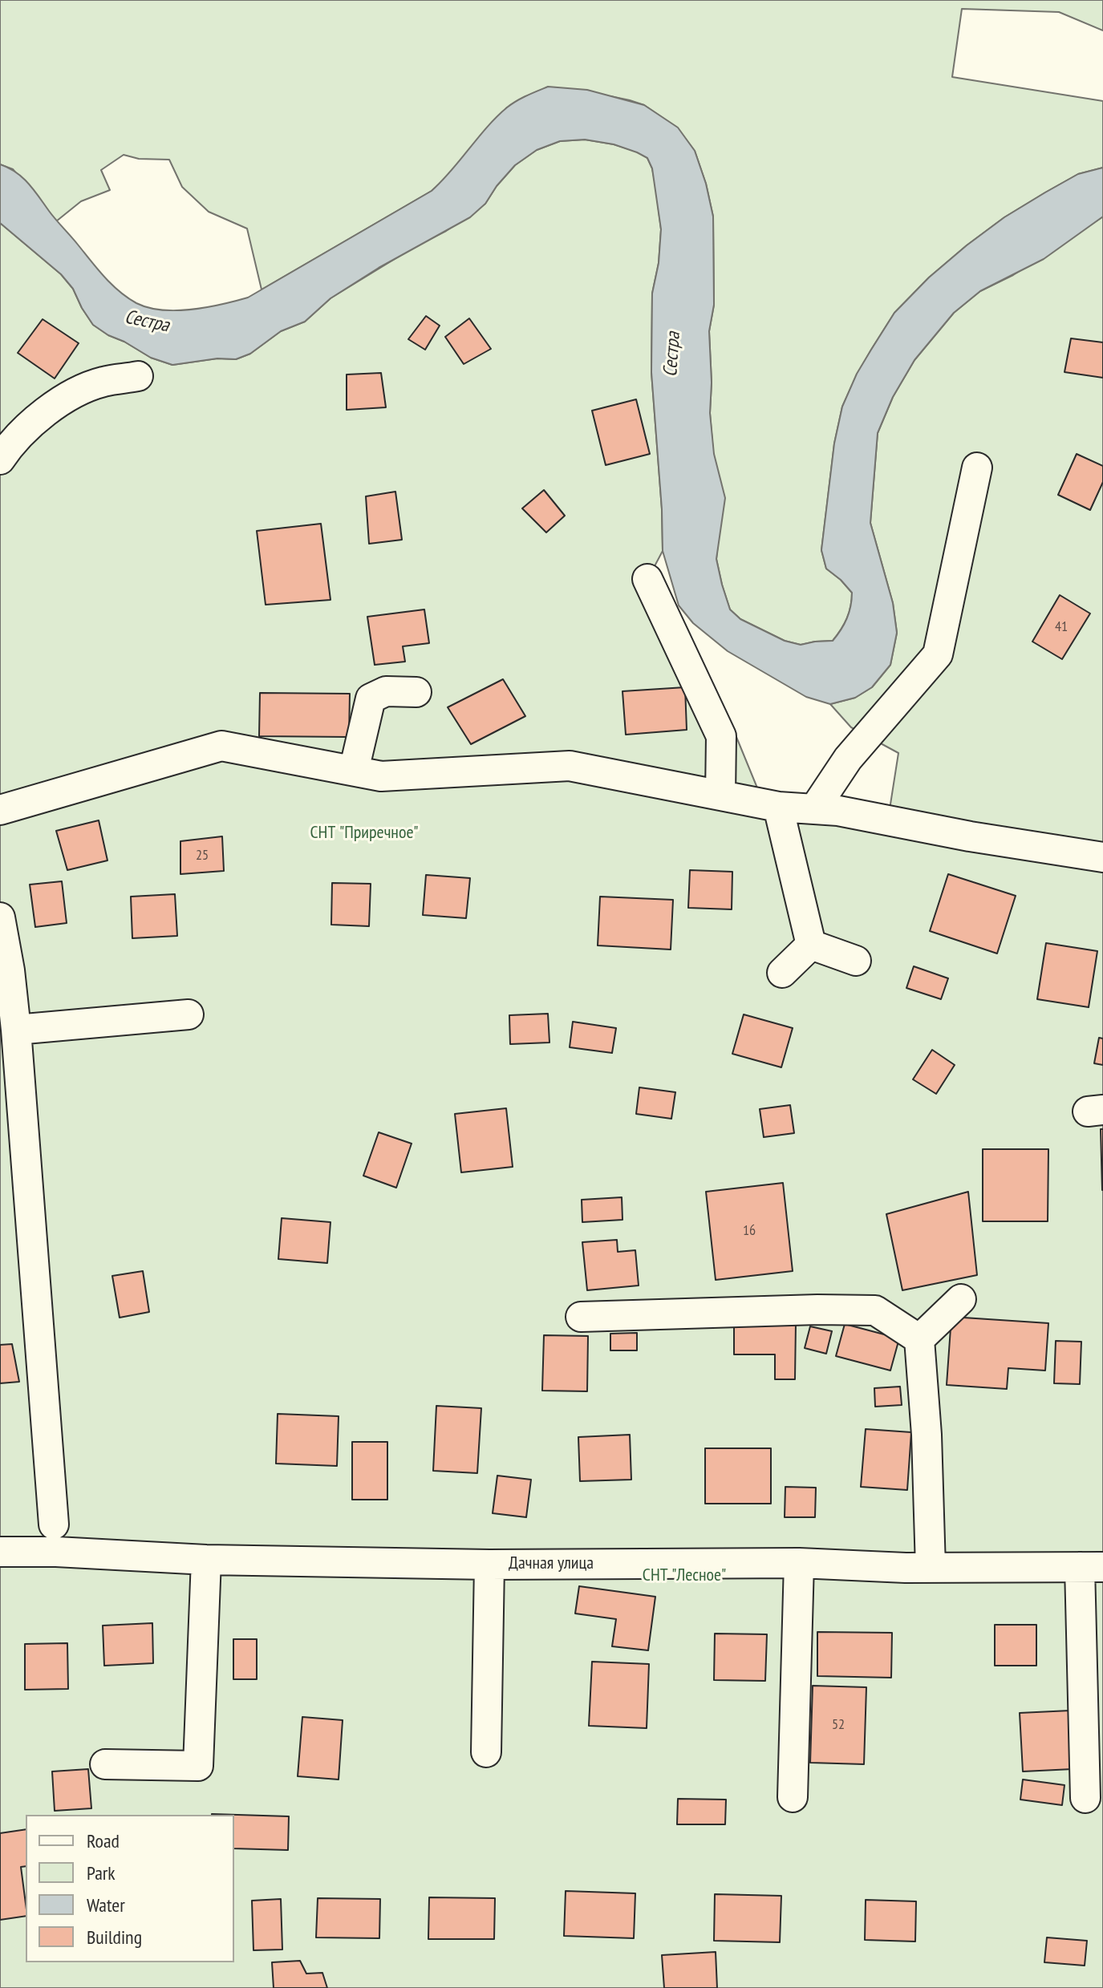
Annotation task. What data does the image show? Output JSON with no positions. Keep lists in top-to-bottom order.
{
  "streets": {
    "street": ["Дачная улица"]
  },
  "water": ["Сестра"],
  "parks": ["СНТ \"Приречное\"", "СНТ \"Лесное\""],
  "house_numbers": [
    "41",
    "25",
    "16",
    "52"
  ],
  "legend": [
    "Road",
    "Park",
    "Water",
    "Building"
  ]
}
